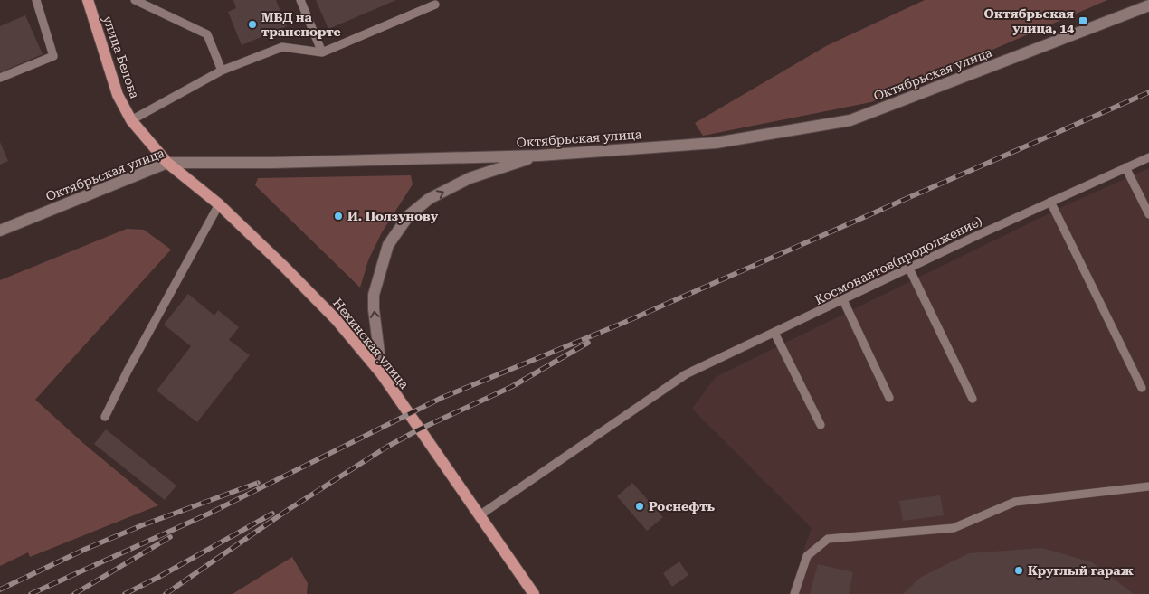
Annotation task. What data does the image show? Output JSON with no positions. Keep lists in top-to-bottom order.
{
  "streets": {
    "main road": ["улица Белова", "Октябрьская улица", "Нехинская улица"],
    "lane": ["Космонавтов(продолжение)"]
  },
  "crossings": [
    ["улица Белова", "Октябрьская улица"],
    ["улица Белова", "Нехинская улица"],
    ["Октябрьская улица", "Нехинская улица"],
    ["Космонавтов(продолжение)", "Нехинская улица"]
  ],
  "places": {
    "transit": ["Октябрьская улица, 14"],
    "other": [
      "МВД на транспорте",
      "И. Ползунову",
      "Роснефть",
      "Круглый гараж"
    ]
  }
}
